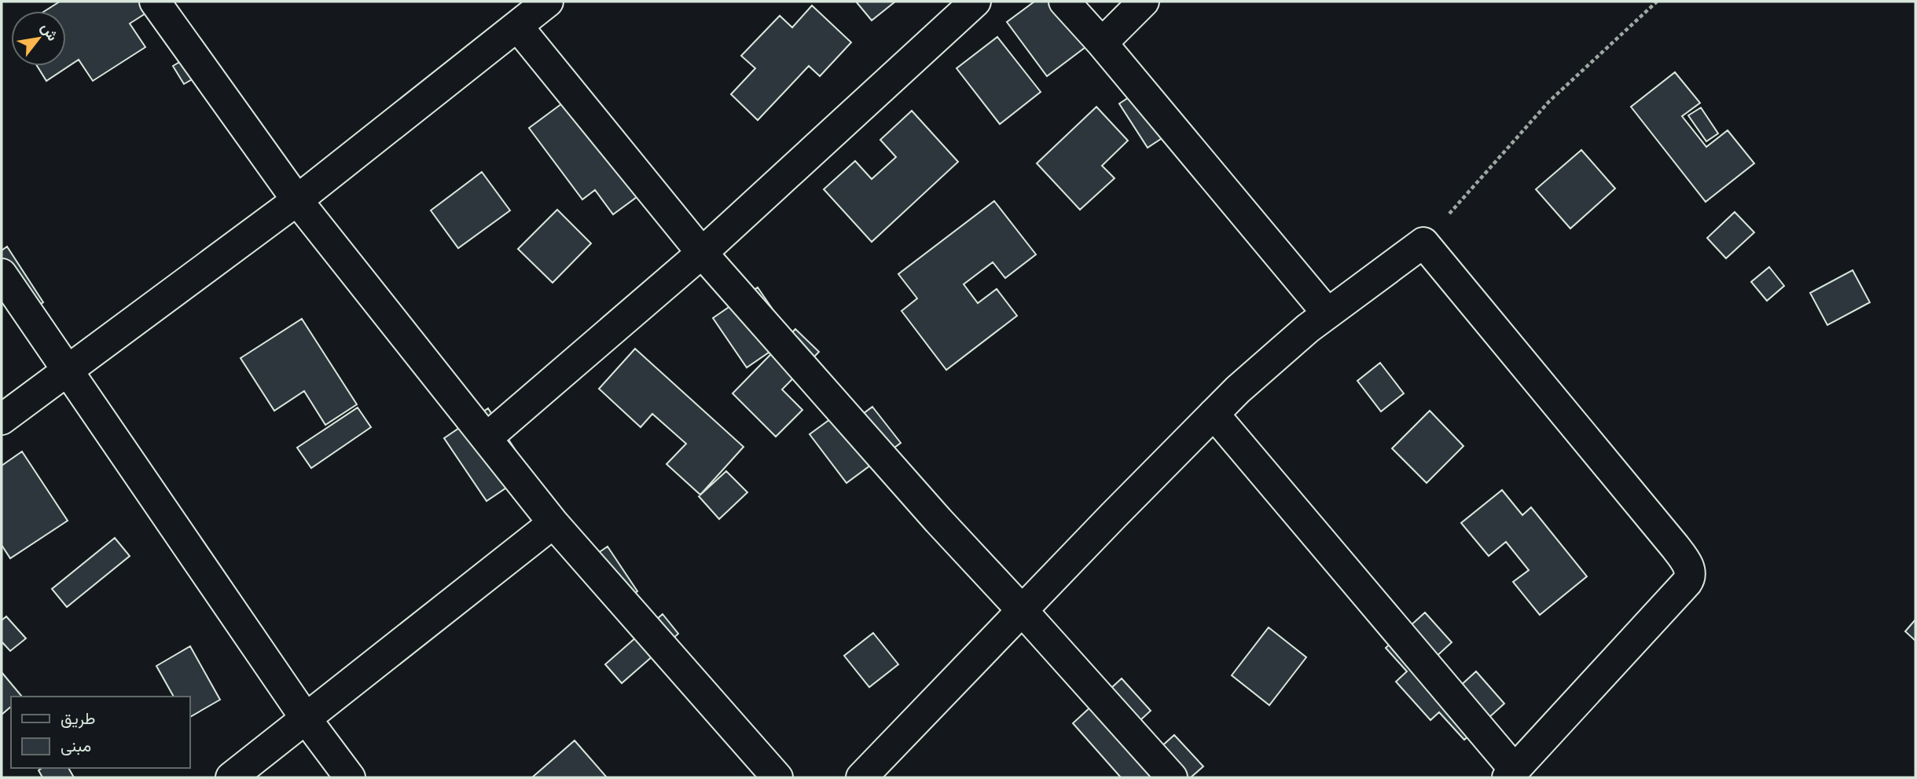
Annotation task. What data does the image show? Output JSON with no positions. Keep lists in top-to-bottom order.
{
  "legend": ["طريق", "مبنى"],
  "north": "top right"
}
